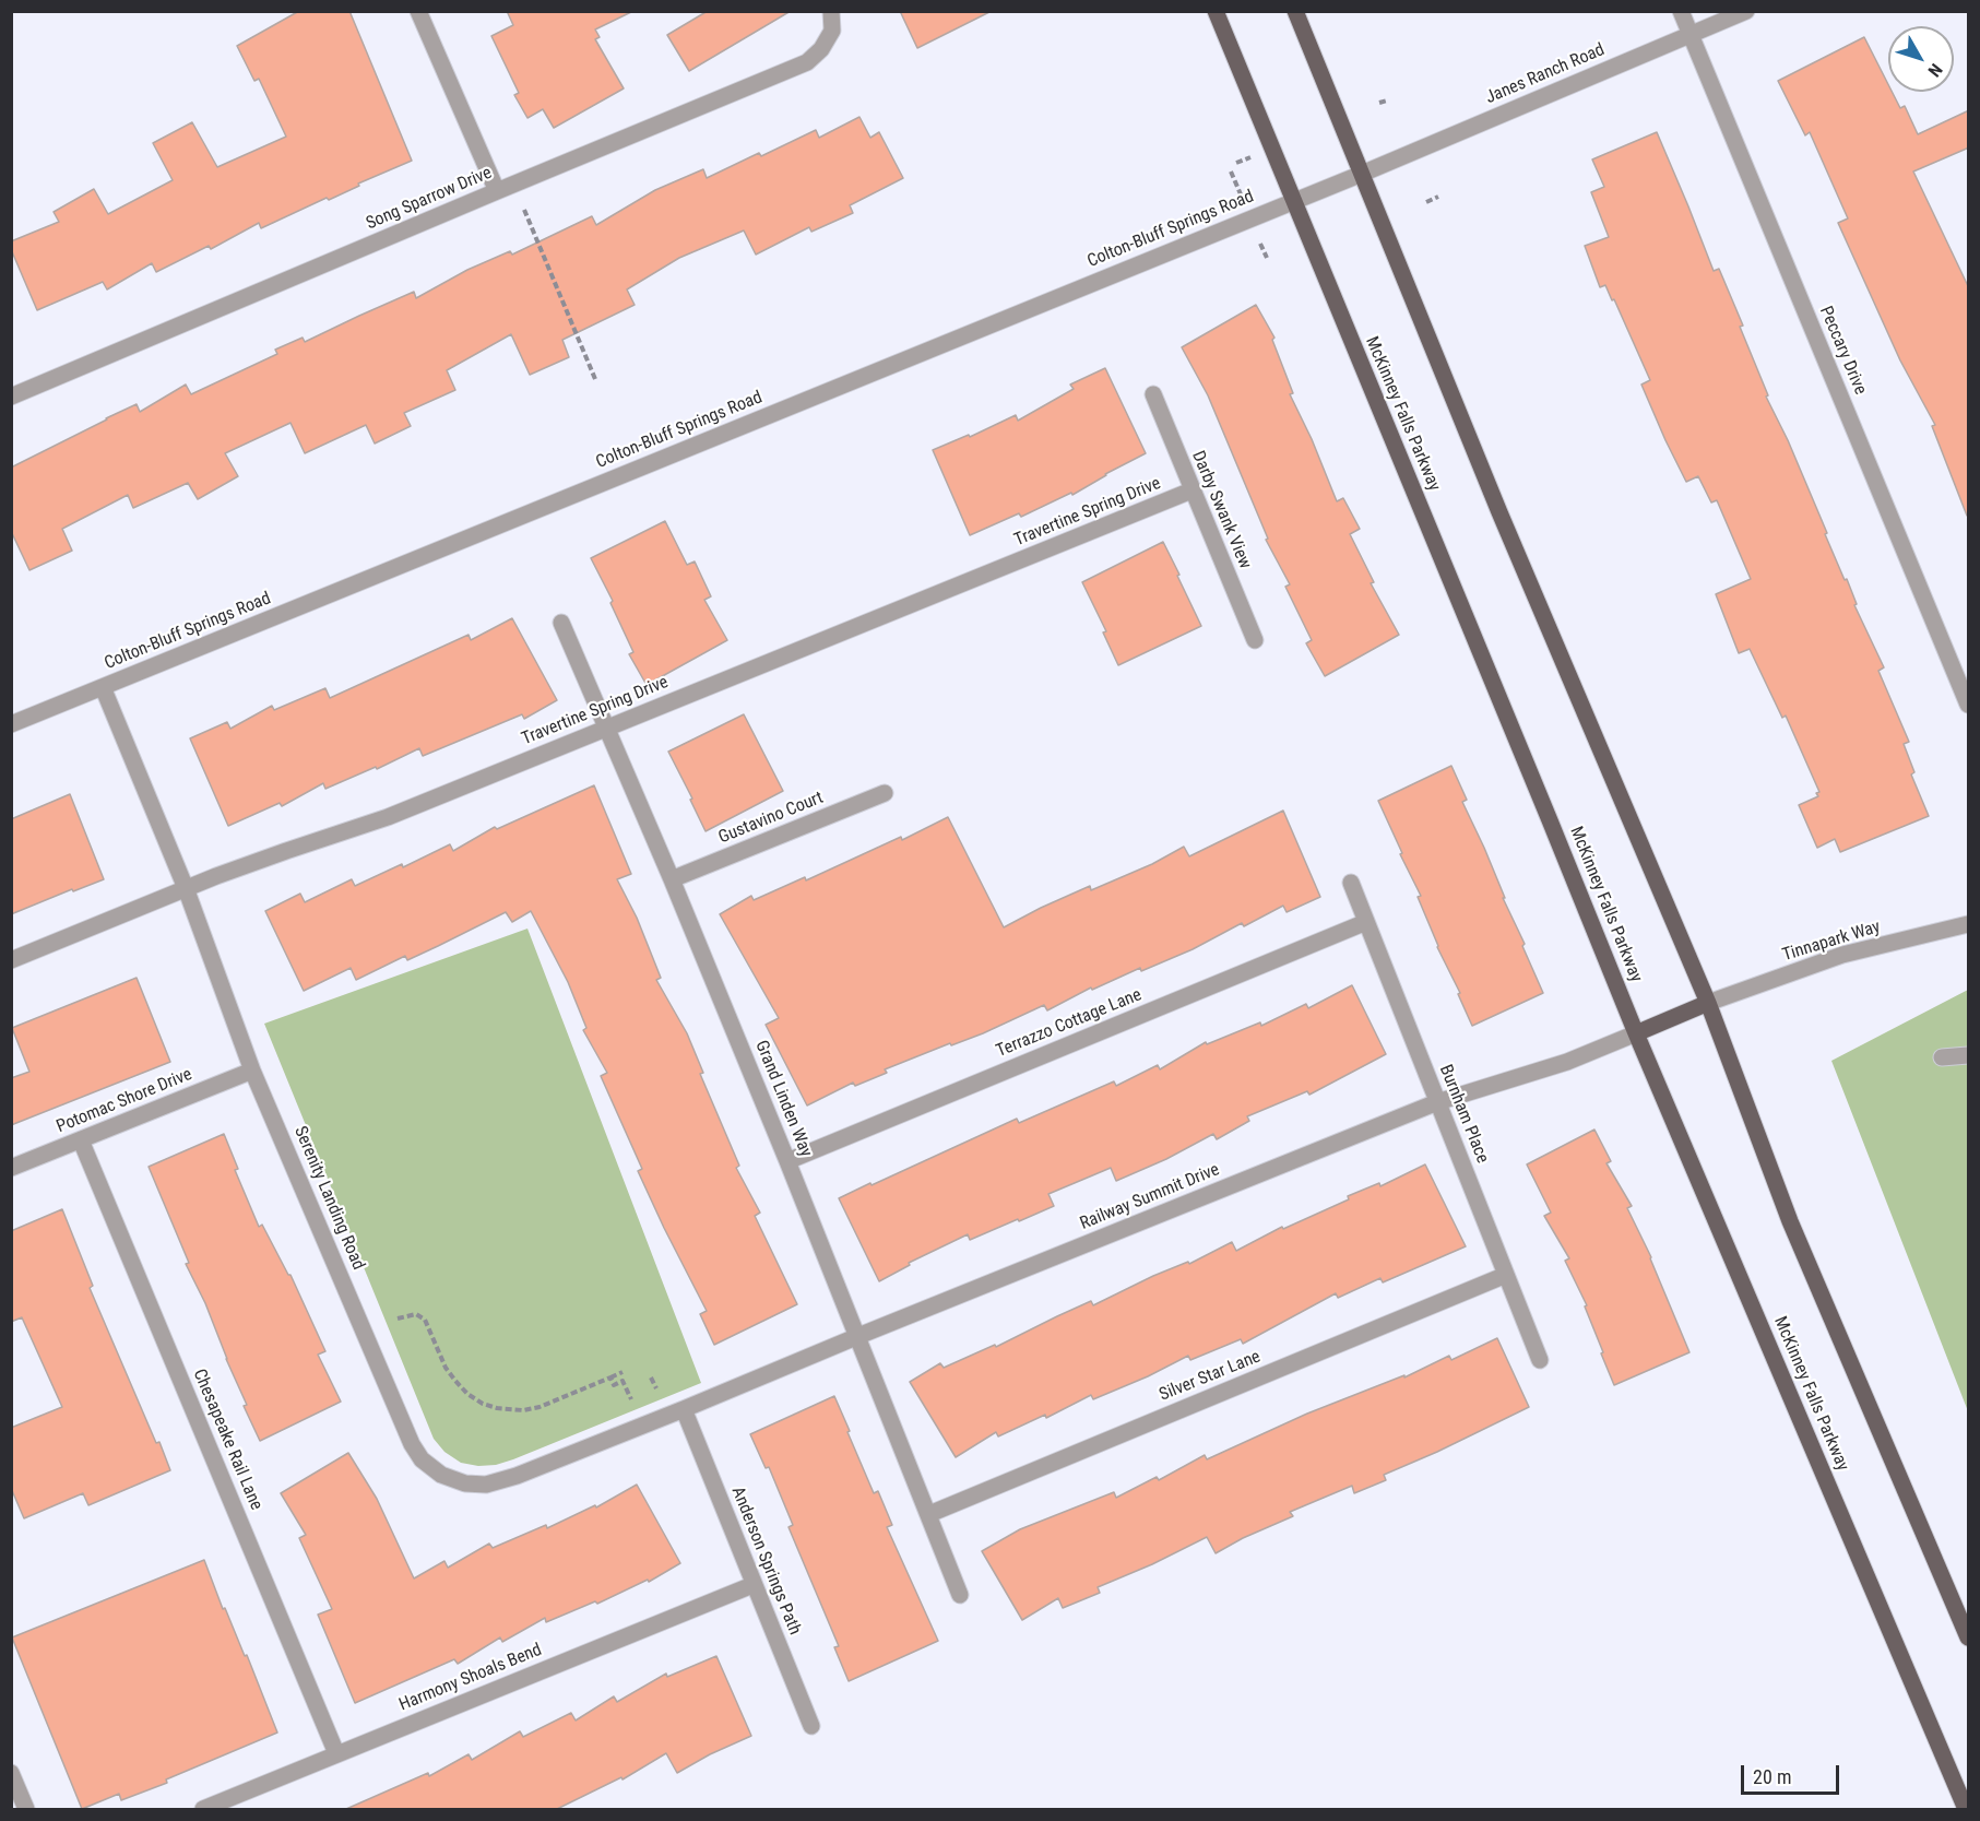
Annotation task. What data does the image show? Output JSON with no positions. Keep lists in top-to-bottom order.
{
  "streets": {
    "main road": ["McKinney Falls Parkway"],
    "street": [
      "Janes Ranch Road",
      "Song Sparrow Drive",
      "Colton-Bluff Springs Road",
      "Peccary Drive",
      "Darby Swank View",
      "Travertine Spring Drive",
      "Gustavino Court",
      "Tinnapark Way",
      "Terrazzo Cottage Lane",
      "Grand Linden Way",
      "Potomac Shore Drive",
      "Burnham Place",
      "Railway Summit Drive",
      "Serenity Landing Road",
      "Silver Star Lane",
      "Chesapeake Rail Lane",
      "Anderson Springs Path",
      "Harmony Shoals Bend"
    ]
  },
  "crossings": [
    ["Janes Ranch Road", "Colton-Bluff Springs Road"],
    ["Janes Ranch Road", "Peccary Drive"],
    ["Colton-Bluff Springs Road", "McKinney Falls Parkway"],
    ["Colton-Bluff Springs Road", "Serenity Landing Road"],
    ["McKinney Falls Parkway", "Railway Summit Drive"],
    ["Darby Swank View", "Travertine Spring Drive"],
    ["Travertine Spring Drive", "Grand Linden Way"],
    ["Travertine Spring Drive", "Serenity Landing Road"],
    ["Gustavino Court", "Grand Linden Way"],
    ["Terrazzo Cottage Lane", "Grand Linden Way"],
    ["Terrazzo Cottage Lane", "Burnham Place"],
    ["Grand Linden Way", "Railway Summit Drive"],
    ["Grand Linden Way", "Silver Star Lane"],
    ["Potomac Shore Drive", "Serenity Landing Road"],
    ["Potomac Shore Drive", "Chesapeake Rail Lane"],
    ["Burnham Place", "Railway Summit Drive"],
    ["Burnham Place", "Silver Star Lane"],
    ["Railway Summit Drive", "Serenity Landing Road"],
    ["Railway Summit Drive", "Anderson Springs Path"],
    ["Serenity Landing Road", "Anderson Springs Path"],
    ["Chesapeake Rail Lane", "Harmony Shoals Bend"],
    ["Anderson Springs Path", "Harmony Shoals Bend"]
  ],
  "scale_bar": "20 m",
  "north": "bottom right"
}
